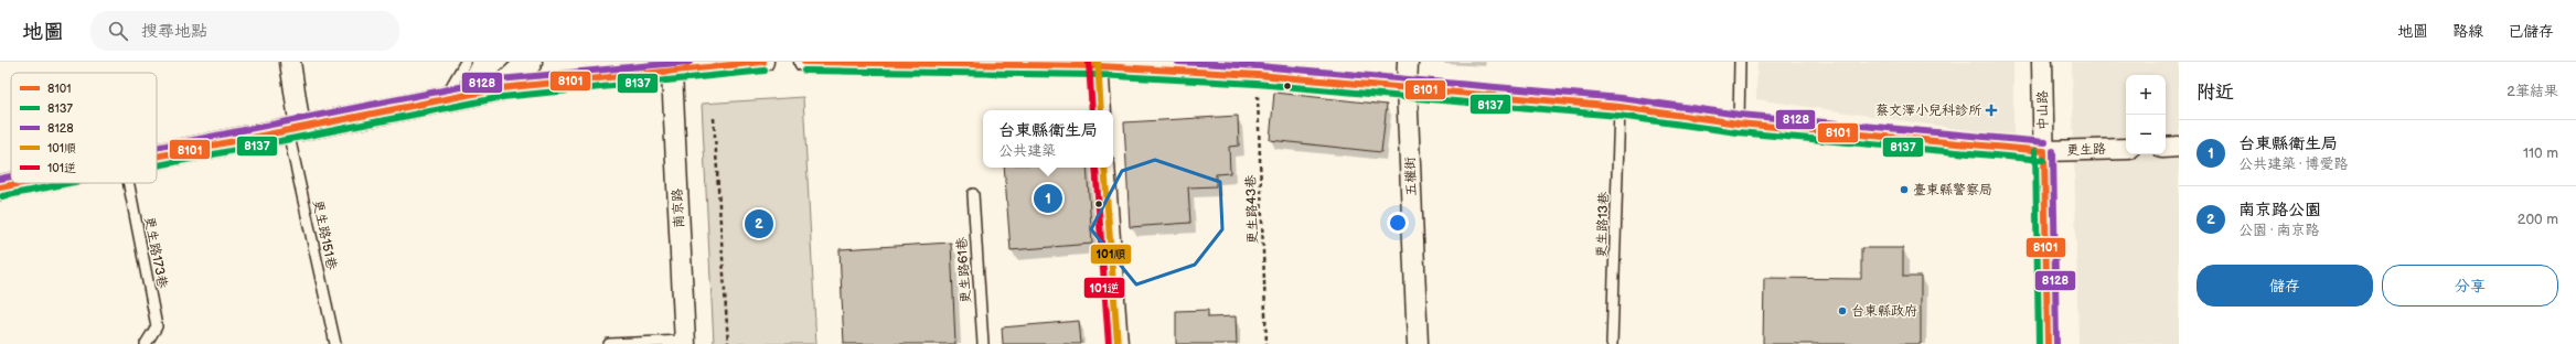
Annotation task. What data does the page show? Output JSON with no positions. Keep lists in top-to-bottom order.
{
  "streets": {
    "street": [
      "中山路",
      "更生路",
      "五權街",
      "南京路"
    ],
    "lane": [
      "更生路13巷",
      "更生路151巷",
      "更生路173巷",
      "更生路61巷"
    ],
    "path": ["更生路43巷"]
  },
  "crossings": [
    ["中山路", "更生路"],
    ["更生路", "五權街"],
    ["更生路", "更生路43巷"],
    ["更生路", "更生路13巷"]
  ],
  "places": {
    "health": ["蔡文澤小兒科診所"],
    "other": ["臺東縣警察局", "台東縣政府"]
  },
  "lines": [
    "transit line 8101",
    "transit line 8128",
    "transit line 101順",
    "transit line 101逆",
    "transit line 8137"
  ],
  "legend": [
    "8101",
    "8137",
    "8128",
    "101順",
    "101逆"
  ],
  "page": {
    "header": "地圖",
    "search": "搜尋地點",
    "nav": ["地圖", "路線", "已儲存"],
    "heading": ["附近", "2筆結果"],
    "map_buttons": ["+", "−"],
    "popup": ["台東縣衛生局", "公共建築"],
    "list": [
      {
        "mark": "1",
        "name": "台東縣衛生局",
        "note": "公共建築 · 博愛路",
        "value": "110 m"
      },
      {
        "mark": "2",
        "name": "南京路公園",
        "note": "公園 · 南京路",
        "value": "200 m"
      }
    ],
    "pins": ["1", "2"],
    "buttons": ["儲存", "分享"]
  }
}
